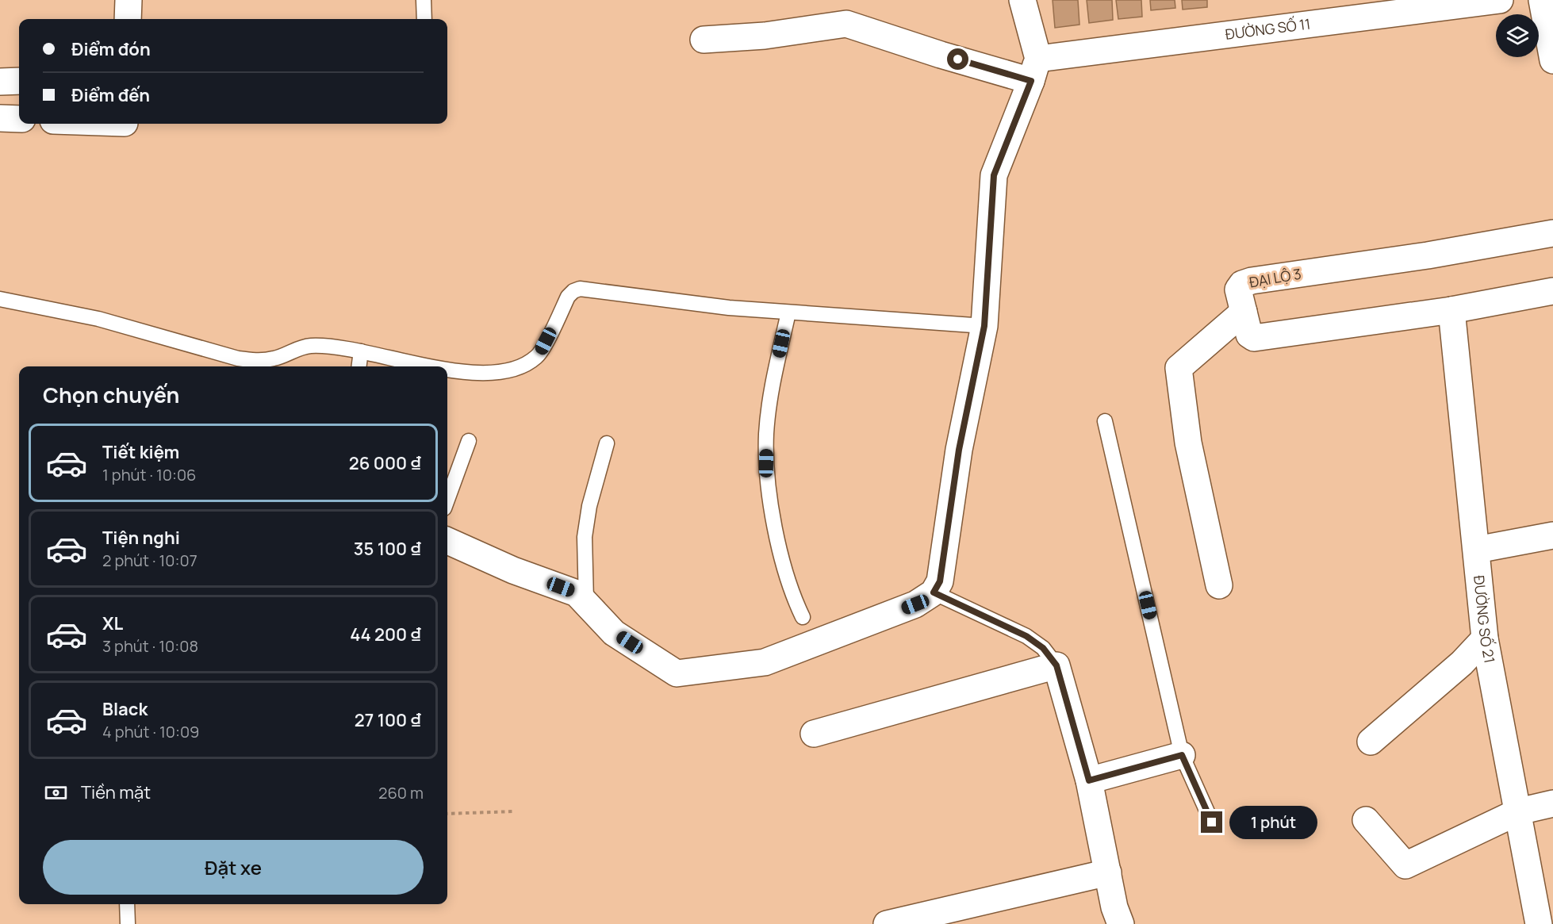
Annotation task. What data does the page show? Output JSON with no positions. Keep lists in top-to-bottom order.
{
  "streets": {
    "street": ["ĐƯỜNG SỐ 11", "ĐẠI LỘ 3", "ĐƯỜNG SỐ 21"]
  },
  "crossings": [
    ["ĐẠI LỘ 3", "ĐƯỜNG SỐ 21"]
  ],
  "page": {
    "banner": ["Điểm đón", "Điểm đến"],
    "heading": "Chọn chuyến",
    "list": [
      {
        "name": "Tiết kiệm",
        "note": "1 phút · 10:06",
        "value": "26 000 ₫"
      },
      {
        "name": "Tiện nghi",
        "note": "2 phút · 10:07",
        "value": "35 100 ₫"
      },
      {
        "name": "XL",
        "note": "3 phút · 10:08",
        "value": "44 200 ₫"
      },
      {
        "name": "Black",
        "note": "4 phút · 10:09",
        "value": "27 100 ₫"
      }
    ],
    "pay": ["Tiền mặt", "260 m"],
    "bubble": "1 phút",
    "buttons": "Đặt xe"
  }
}
